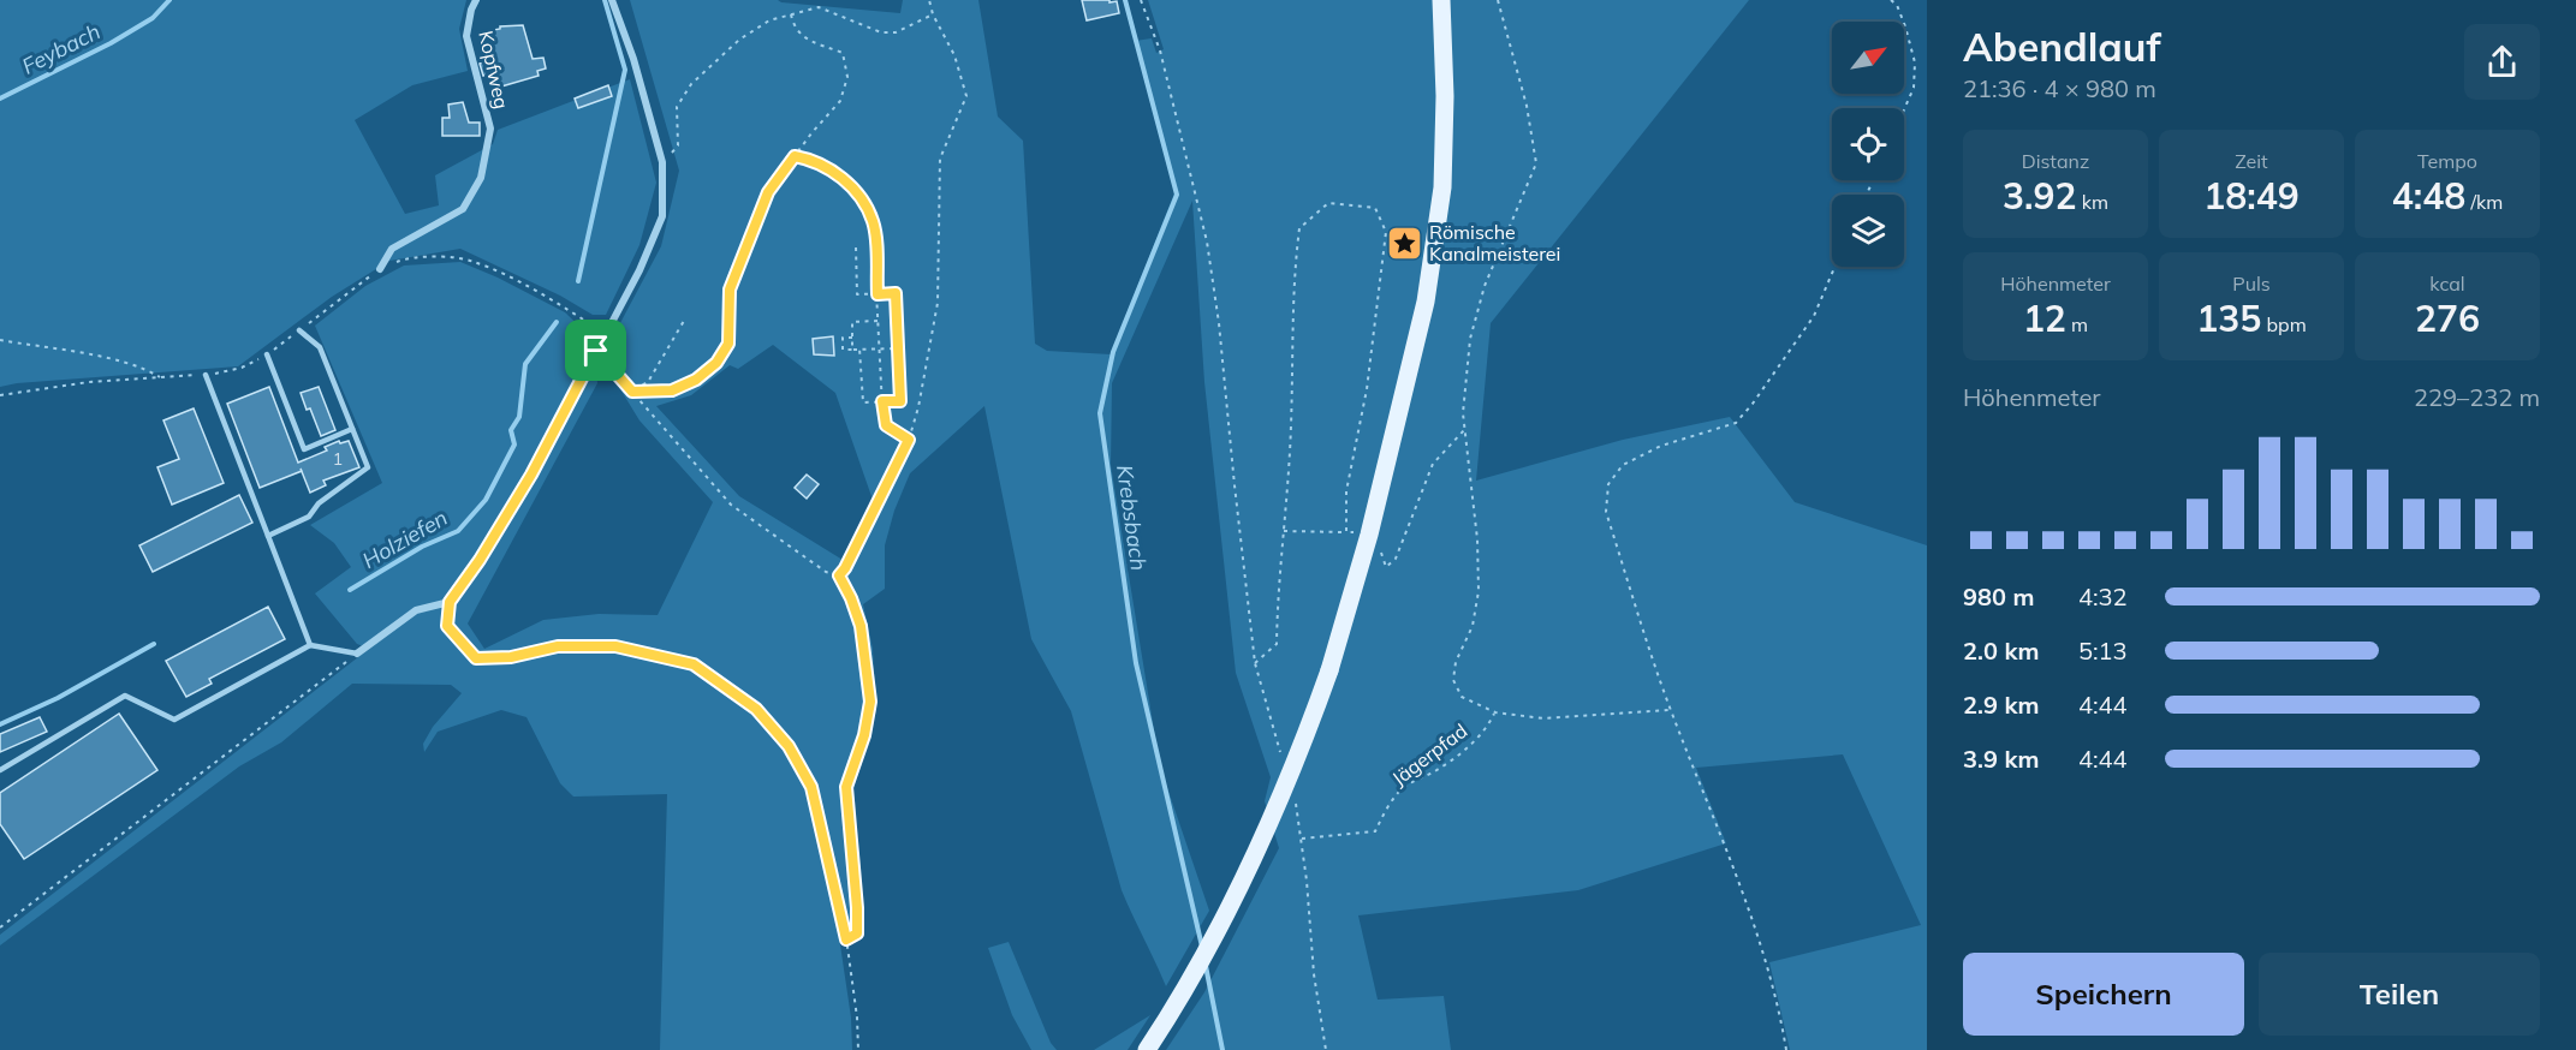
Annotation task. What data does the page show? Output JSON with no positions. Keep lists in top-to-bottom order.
{
  "streets": {
    "street": ["Kopfweg"],
    "path": ["Jägerpfad"]
  },
  "water": ["Feybach", "Krebsbach", "Holziefen"],
  "places": {
    "place": ["Römische Kanalmeisterei"]
  },
  "house_numbers": ["1"],
  "north": "top right",
  "page": {
    "heading": ["Abendlauf", "21:36 · 4 × 980 m"],
    "stats": [
      ["Distanz", "3.92 km"],
      ["Zeit", "18:49"],
      ["Tempo", "4:48 /km"],
      ["Höhenmeter", "12 m"],
      ["Puls", "135 bpm"],
      ["kcal", "276"]
    ],
    "chart": ["Höhenmeter", "229–232 m"],
    "list": [
      {
        "name": "980 m",
        "note": "4:32"
      },
      {
        "name": "2.0 km",
        "note": "5:13"
      },
      {
        "name": "2.9 km",
        "note": "4:44"
      },
      {
        "name": "3.9 km",
        "note": "4:44"
      }
    ],
    "buttons": ["Speichern", "Teilen"]
  }
}
